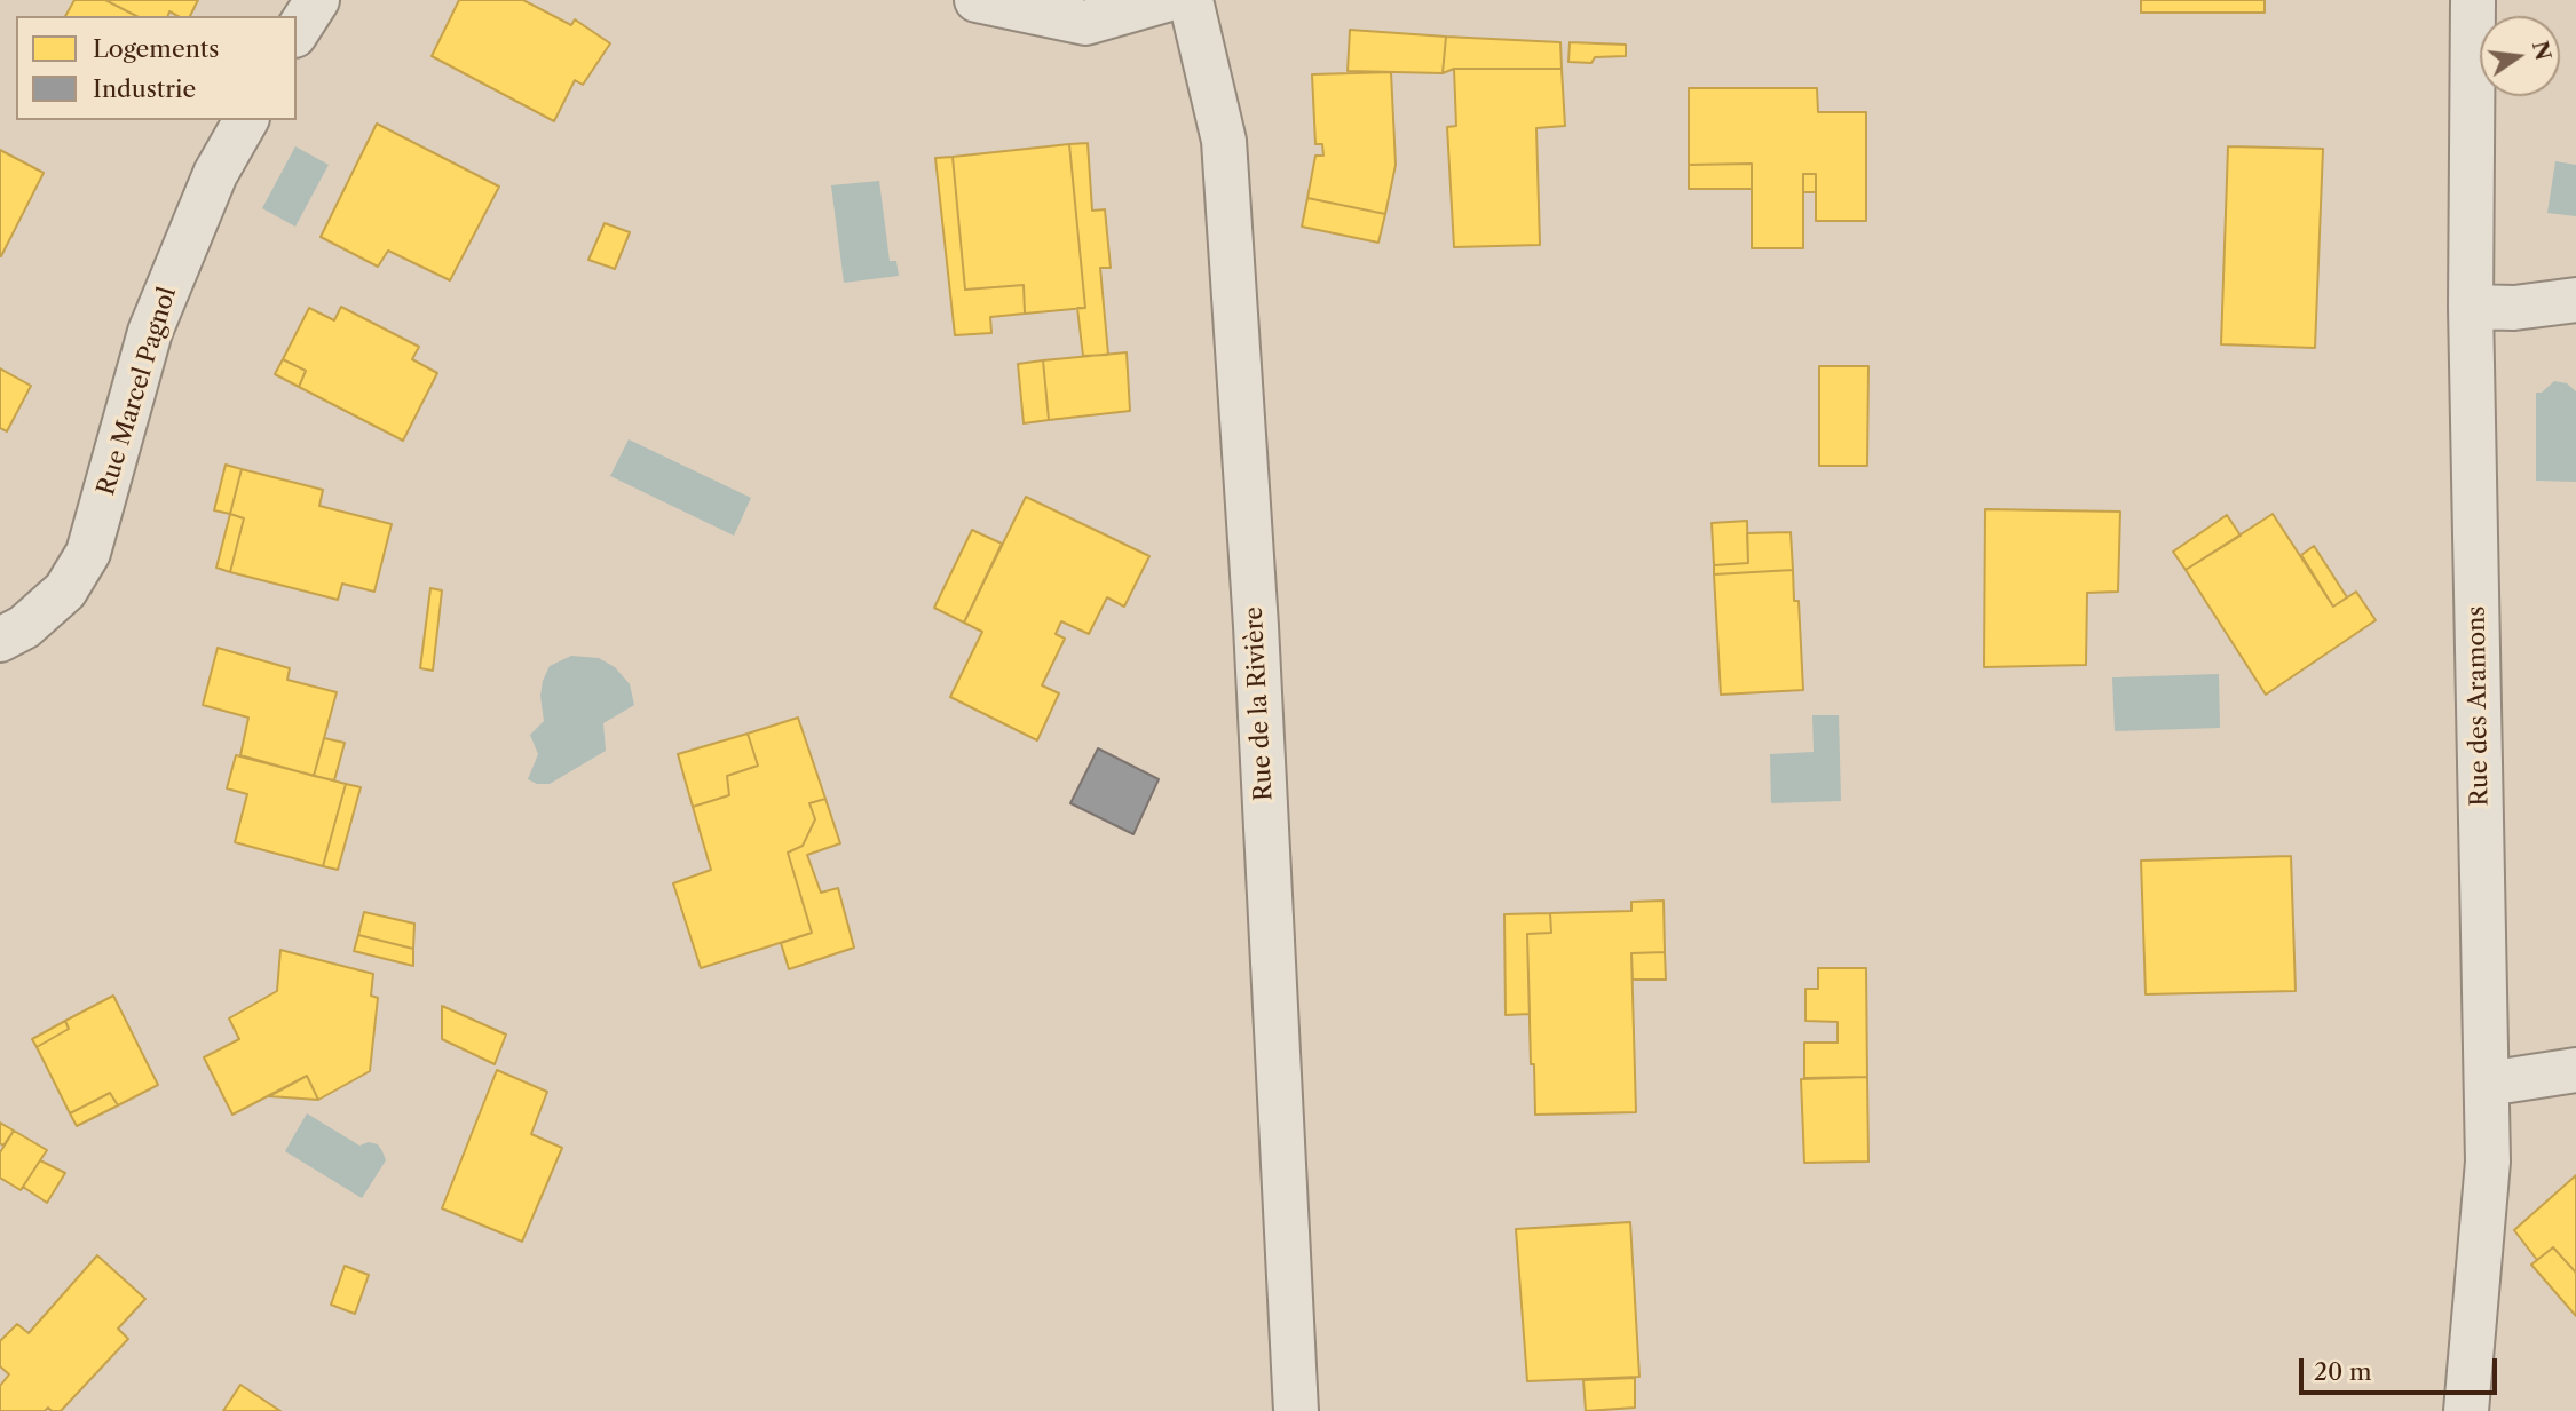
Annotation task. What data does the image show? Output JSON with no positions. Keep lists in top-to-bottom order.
{
  "streets": {
    "street": ["Rue Marcel Pagnol", "Rue de la Rivière", "Rue des Aramons"]
  },
  "legend": ["Logements", "Industrie"],
  "scale_bar": "20 m",
  "north": "right"
}
